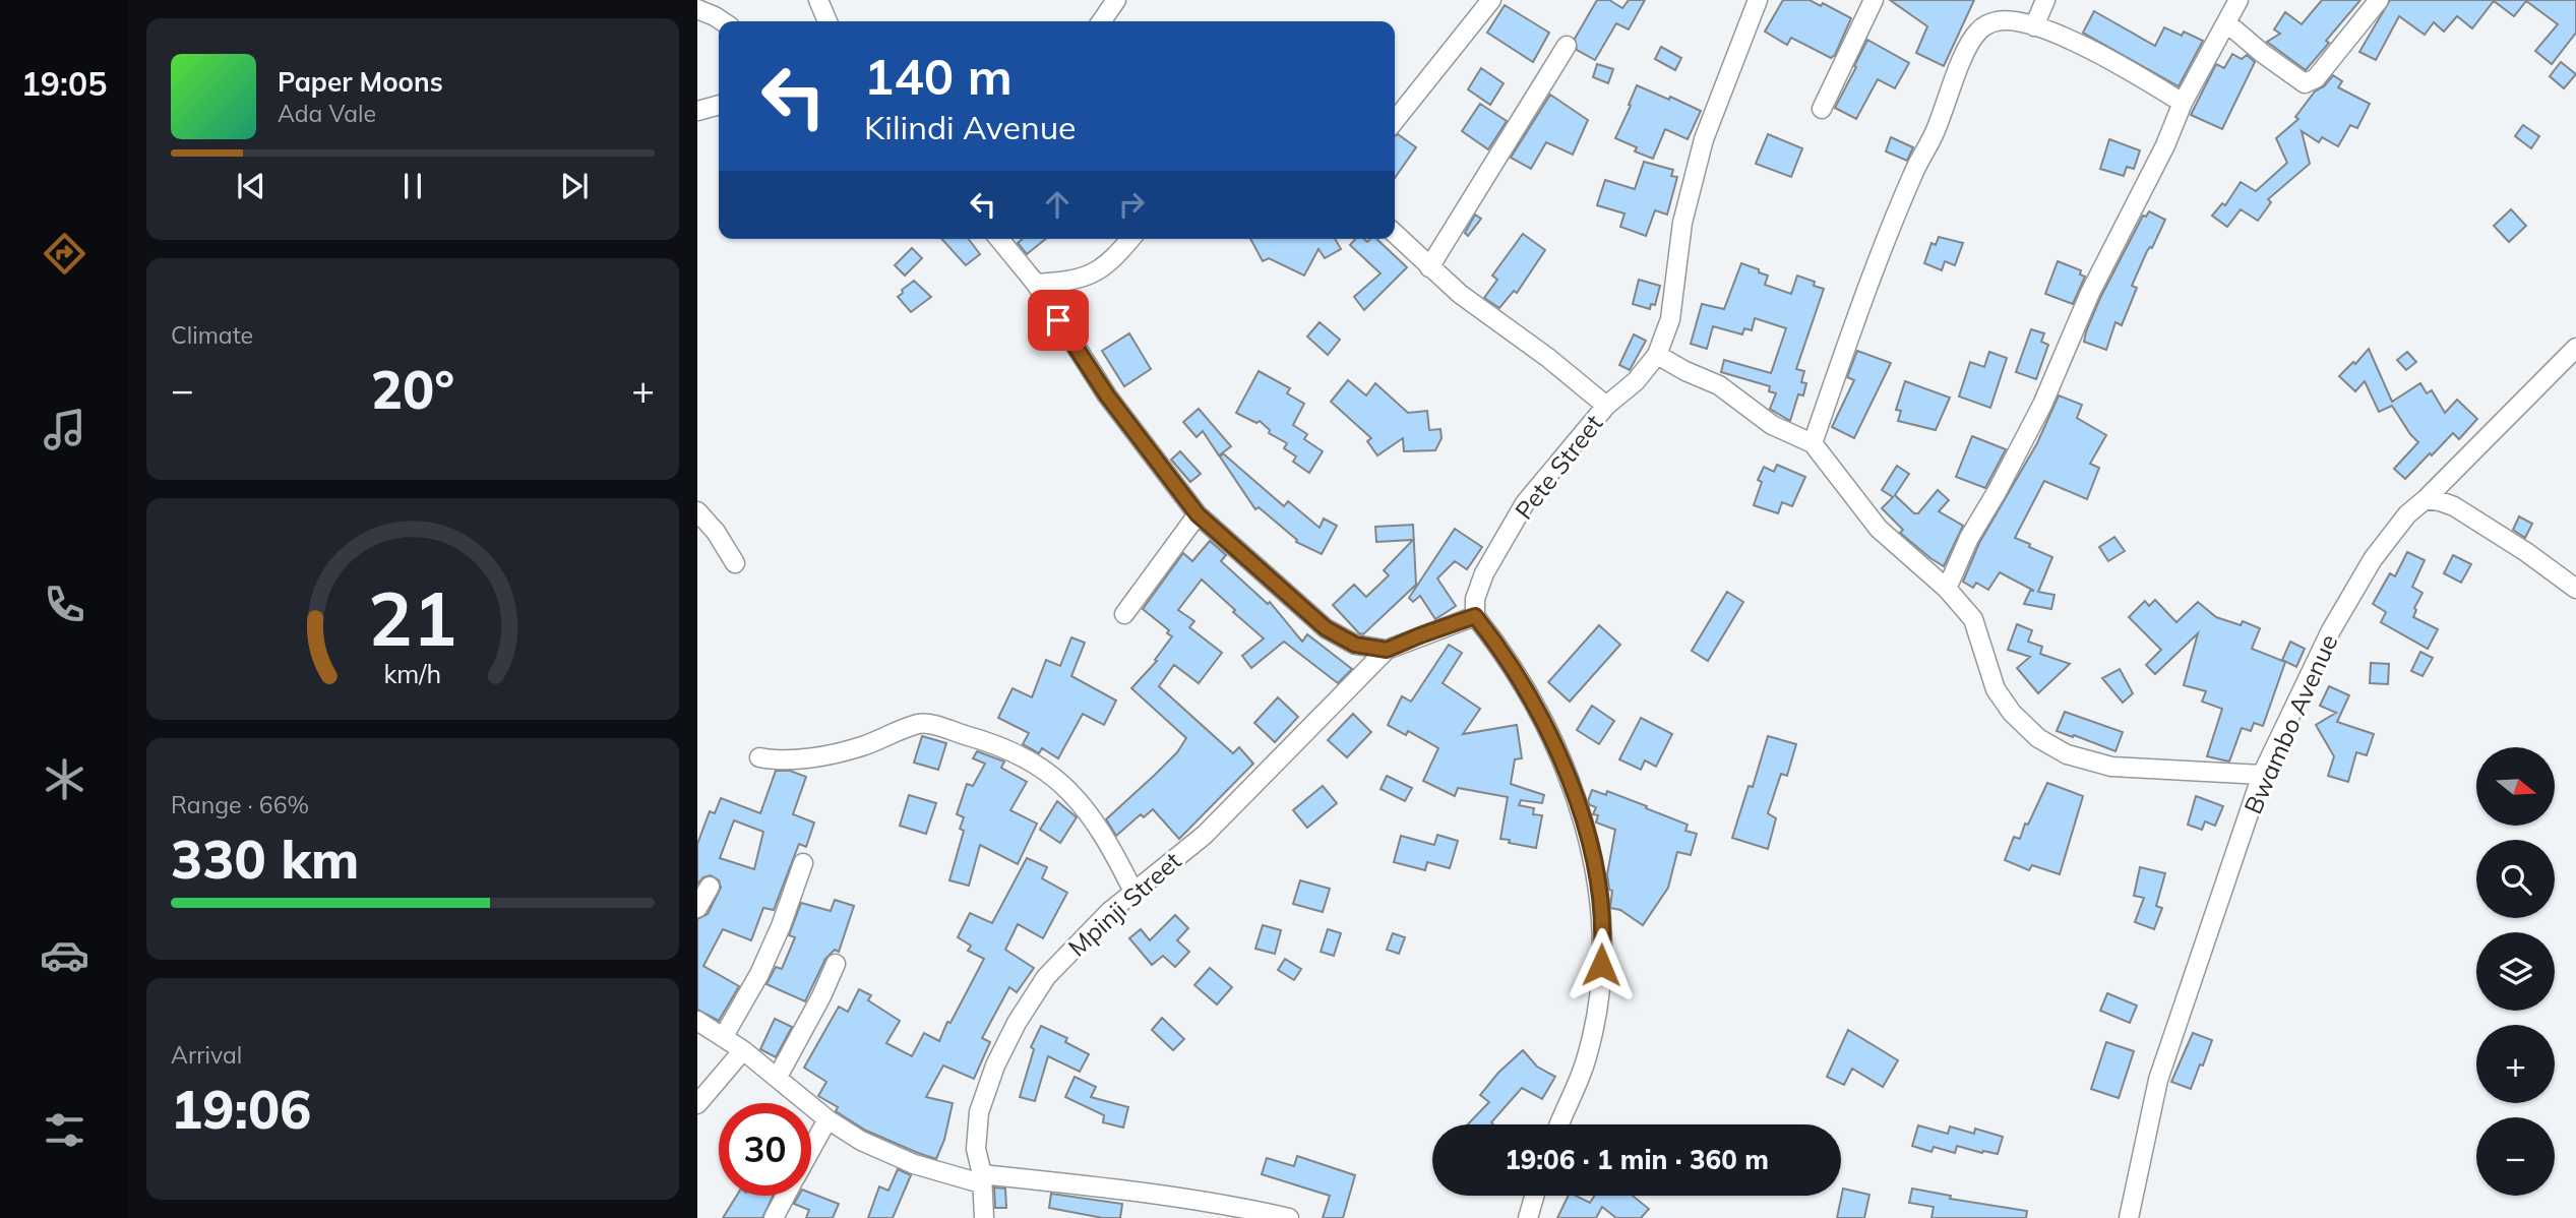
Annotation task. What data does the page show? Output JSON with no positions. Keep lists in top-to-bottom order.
{
  "streets": {
    "street": ["Pete Street", "Bwambo Avenue", "Mpinji Street"]
  },
  "north": "right",
  "page": {
    "tabs": "19:05",
    "turn": ["140 m", "Kilindi Avenue"],
    "song": ["Paper Moons", "Ada Vale"],
    "tile": [
      "Climate",
      ["Range · 66%", "330 km"],
      ["Arrival", "19:06"]
    ],
    "heat": ["−", "20°", "+"],
    "map_buttons": ["+", "−"],
    "limit": "30",
    "trip": "19:06 · 1 min · 360 m",
    "gauge": ["21", "km/h"]
  }
}
